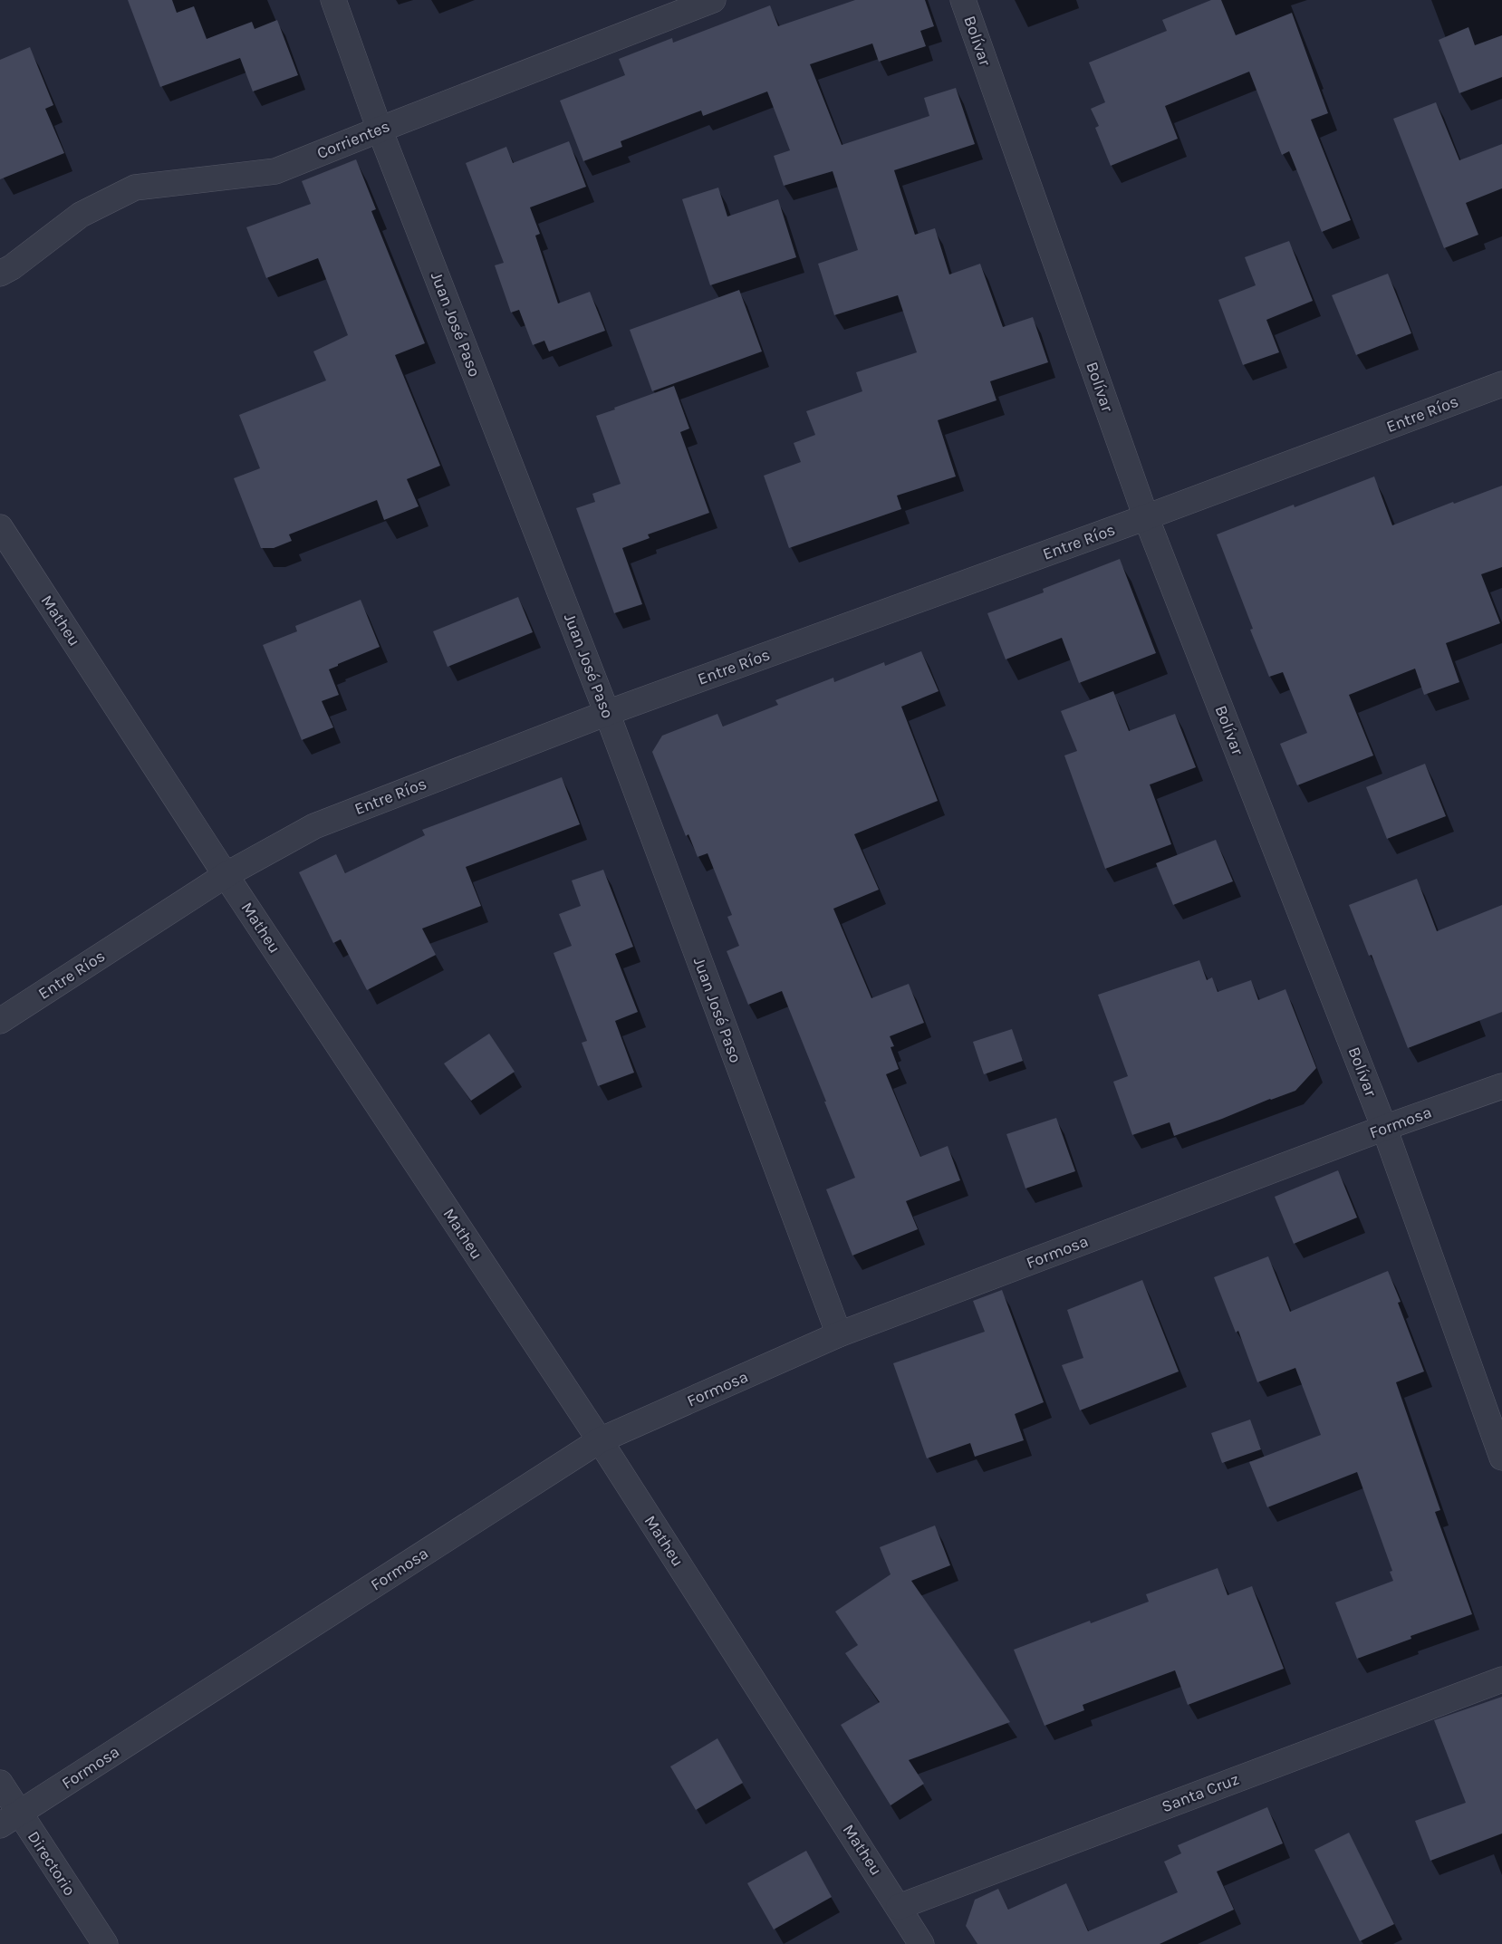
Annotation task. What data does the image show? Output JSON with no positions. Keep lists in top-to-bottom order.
{
  "streets": {
    "street": [
      "Bolívar",
      "Corrientes",
      "Juan José Paso",
      "Entre Ríos",
      "Matheu",
      "Formosa",
      "Santa Cruz",
      "Directorio"
    ]
  },
  "crossings": [
    ["Bolívar", "Entre Ríos"],
    ["Bolívar", "Formosa"],
    ["Corrientes", "Juan José Paso"],
    ["Juan José Paso", "Entre Ríos"],
    ["Juan José Paso", "Formosa"],
    ["Entre Ríos", "Matheu"],
    ["Matheu", "Formosa"],
    ["Matheu", "Santa Cruz"],
    ["Formosa", "Directorio"]
  ]
}
